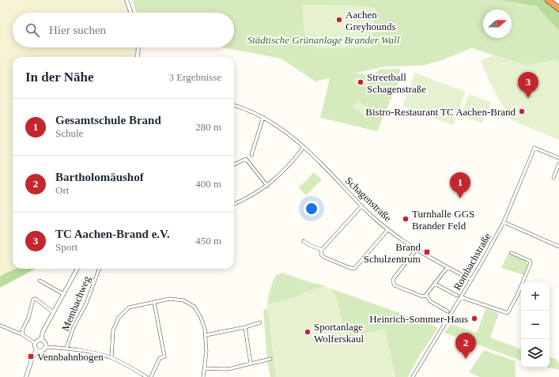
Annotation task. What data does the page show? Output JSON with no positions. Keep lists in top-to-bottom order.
{
  "streets": {
    "street": ["Schagenstraße", "Rombachstraße", "Membachweg"]
  },
  "crossings": [
    ["Schagenstraße", "Rombachstraße"]
  ],
  "parks": ["Städtische Grünanlage Brander Wall"],
  "places": {
    "other": [
      "Aachen Greyhounds",
      "Streetball Schagenstraße",
      "Bistro-Restaurant TC Aachen-Brand",
      "Turnhalle GGS Brander Feld",
      "Heinrich-Sommer-Haus",
      "Sportanlage Wolferskaul"
    ],
    "transit": ["Brand Schulzentrum", "Vennbahnbogen"]
  },
  "north": "right",
  "page": {
    "search": "Hier suchen",
    "heading": ["In der Nähe", "3 Ergebnisse"],
    "pins": ["3", "1", "2"],
    "list": [
      {
        "mark": "1",
        "name": "Gesamtschule Brand",
        "note": "Schule",
        "value": "280 m"
      },
      {
        "mark": "2",
        "name": "Bartholomäushof",
        "note": "Ort",
        "value": "400 m"
      },
      {
        "mark": "3",
        "name": "TC Aachen-Brand e.V.",
        "note": "Sport",
        "value": "450 m"
      }
    ],
    "map_buttons": ["+", "−"]
  }
}
